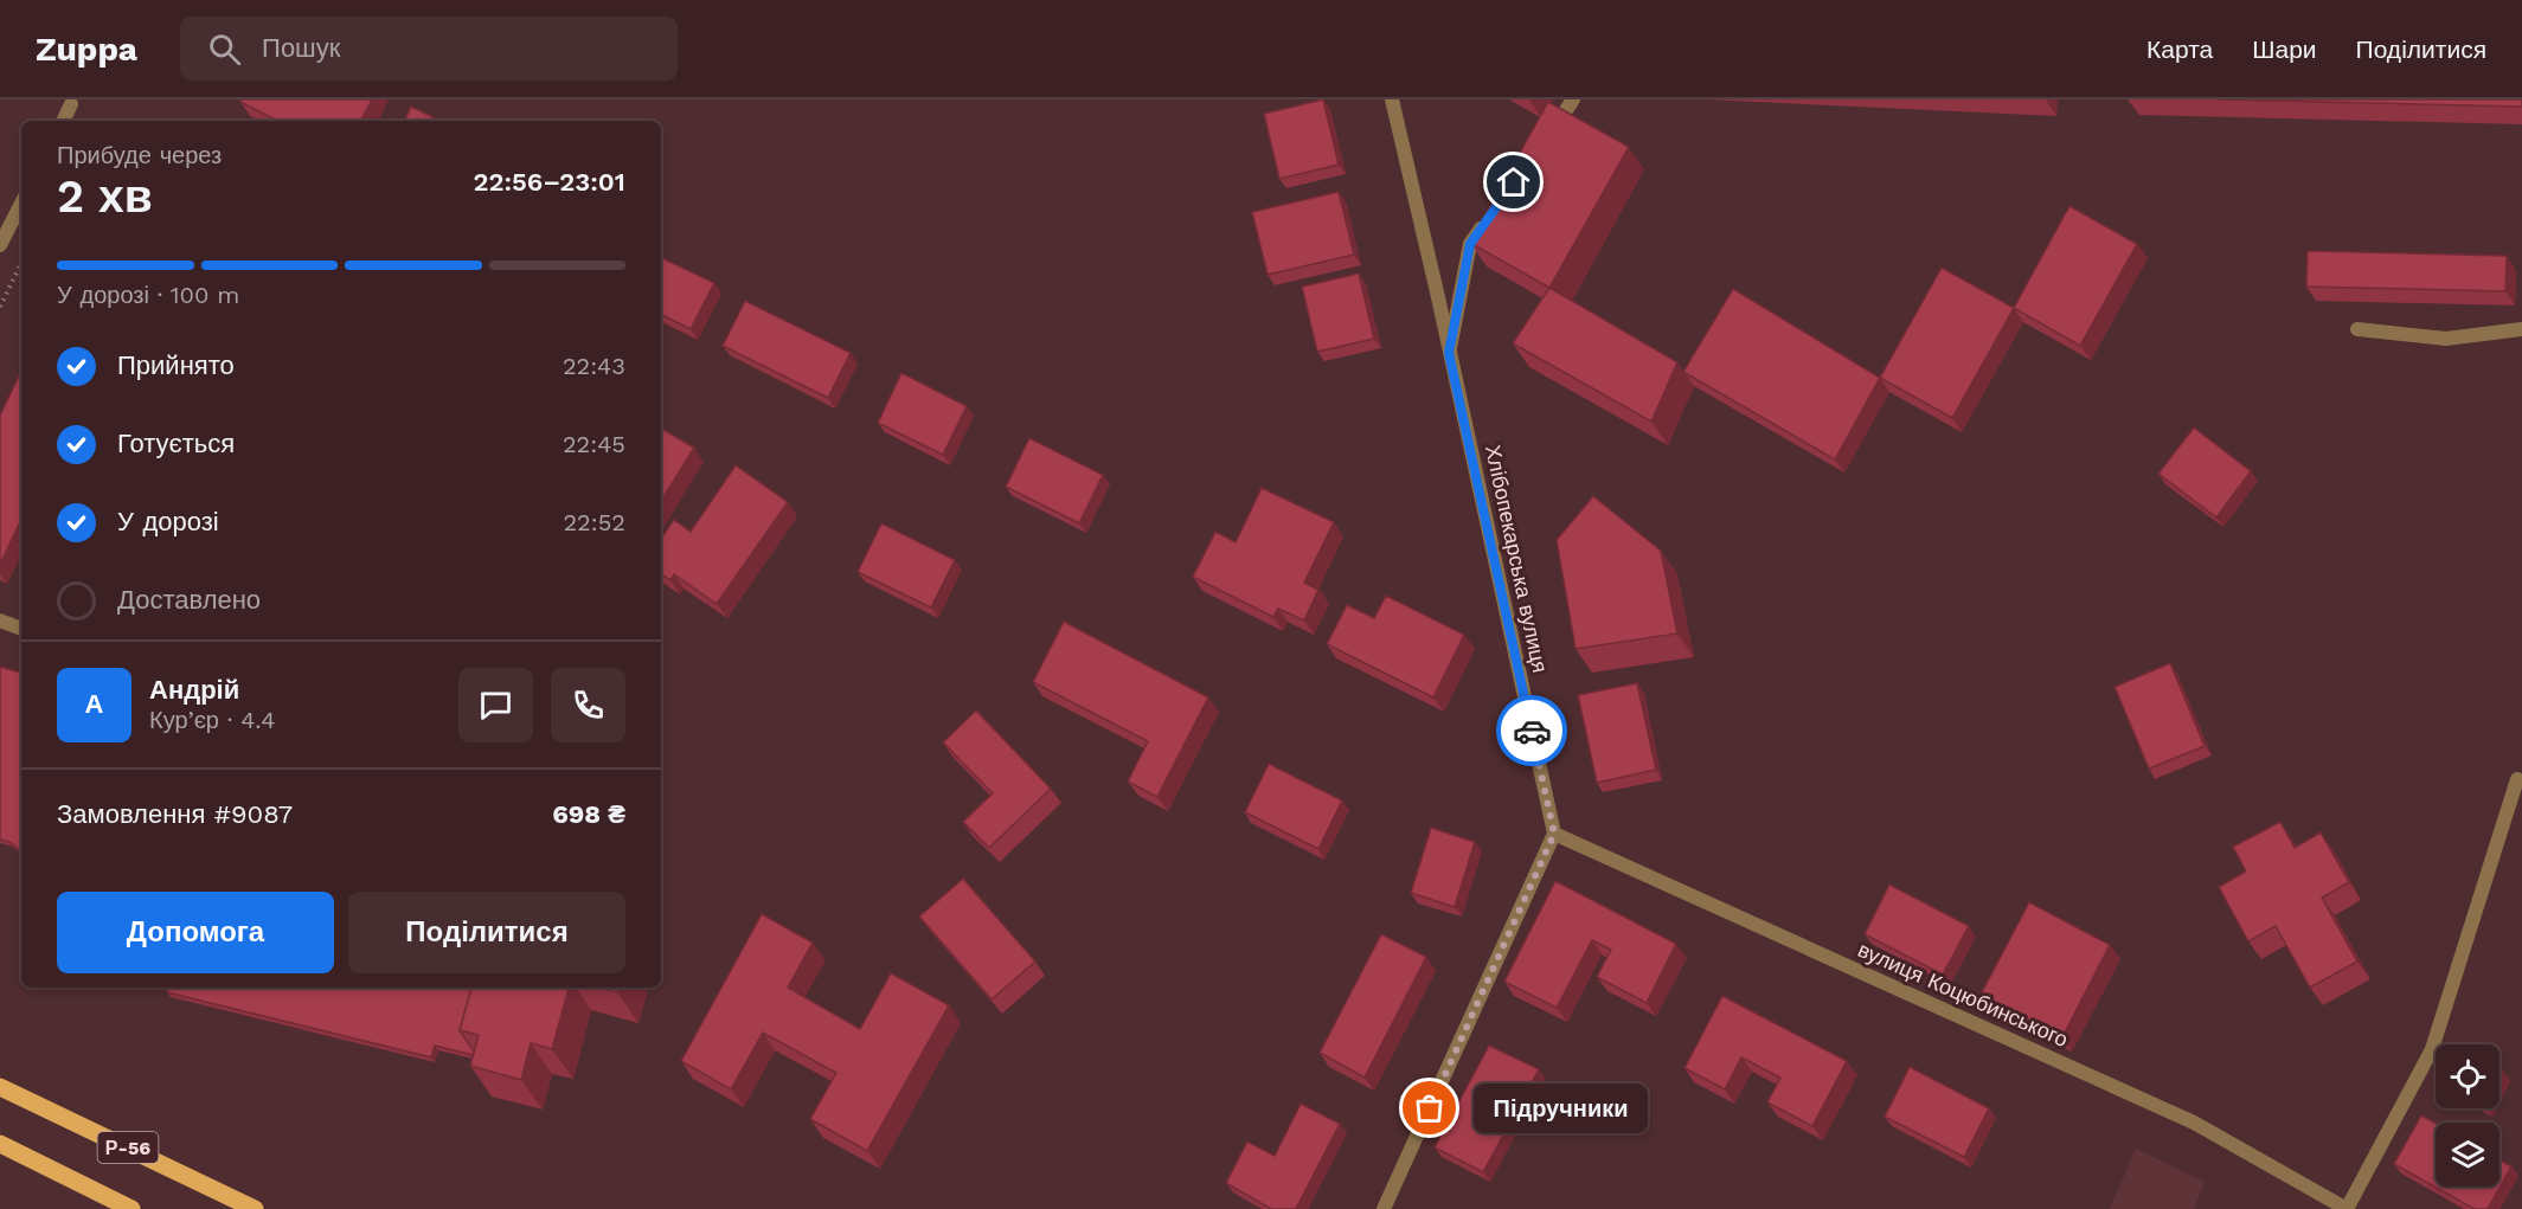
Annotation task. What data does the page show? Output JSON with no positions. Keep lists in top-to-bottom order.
{
  "streets": {
    "main road": ["Р-56"],
    "street": ["Хлібопекарська вулиця", "вулиця Коцюбинського"]
  },
  "crossings": [
    ["Хлібопекарська вулиця", "вулиця Коцюбинського"]
  ],
  "places": ["Підручники"],
  "page": {
    "header": "Zuppa",
    "search": "Пошук",
    "nav": ["Карта", "Шари", "Поділитися"],
    "heading": ["2 хв", "Прибуде через", "22:56–23:01"],
    "panel": [
      "Андрій",
      "Кур’єр · 4.4",
      "Замовлення #9087",
      "698 ₴"
    ],
    "bar": "У дорозі · 100 m",
    "list": [
      ["Прийнято", "22:43"],
      ["Готується", "22:45"],
      ["У дорозі", "22:52"],
      "Доставлено"
    ],
    "round": "А",
    "buttons": ["Допомога", "Поділитися"],
    "bubble": "Підручники"
  }
}
